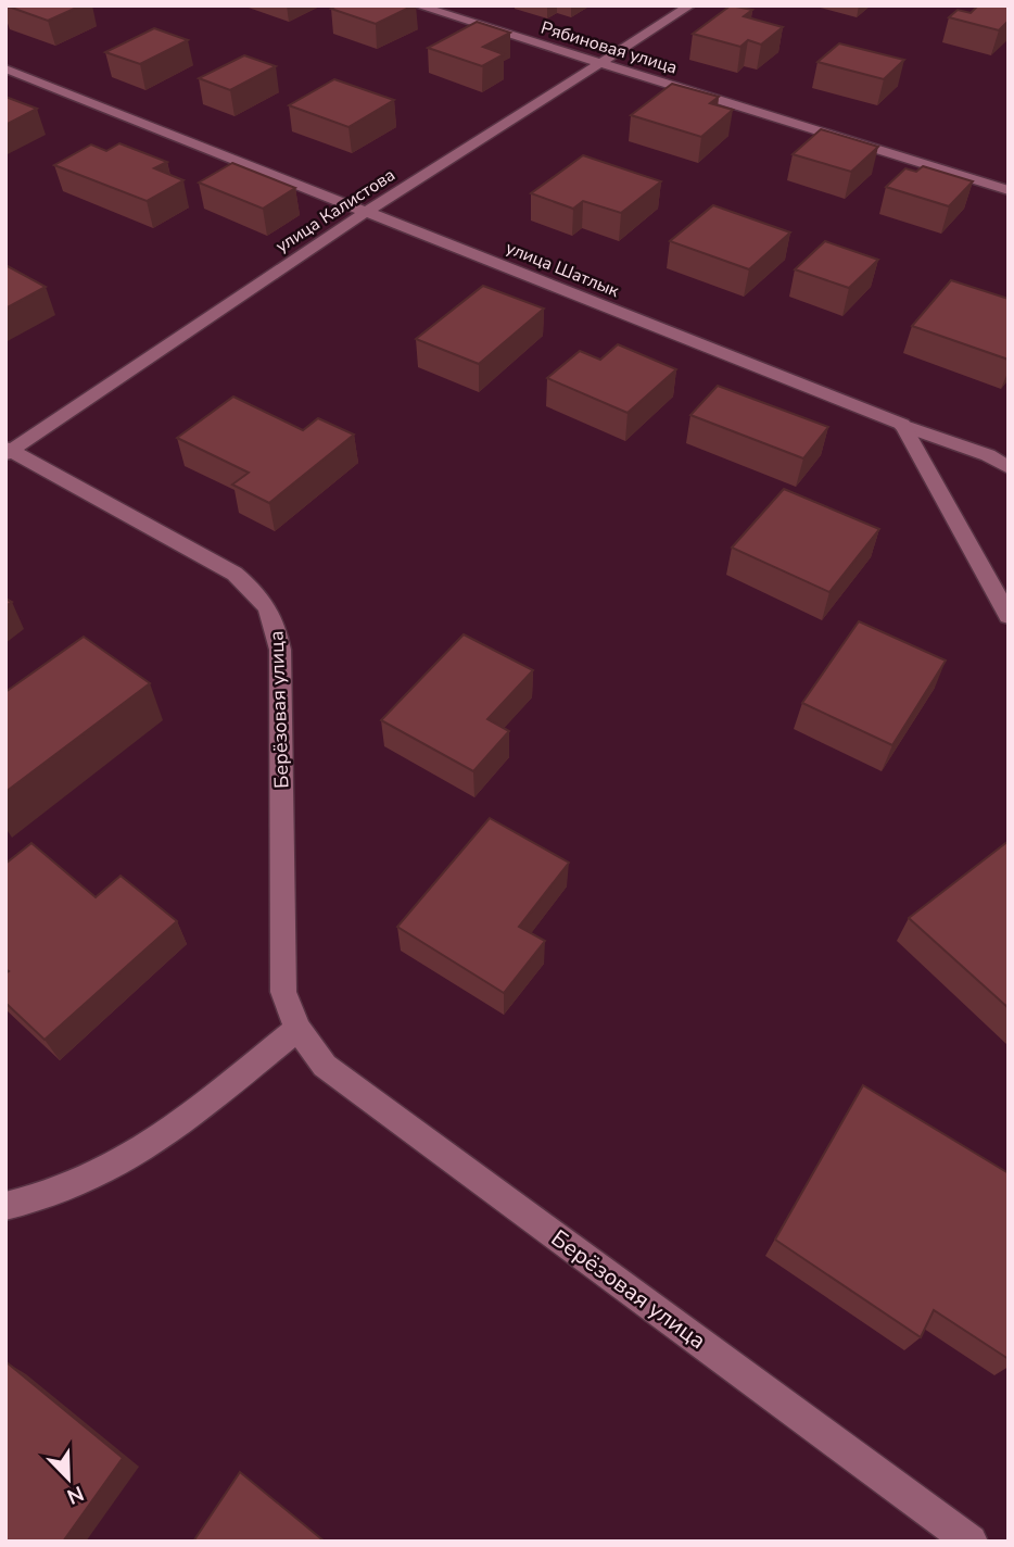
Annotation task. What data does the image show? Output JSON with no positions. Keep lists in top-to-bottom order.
{
  "streets": {
    "street": [
      "Рябиновая улица",
      "улица Калистова",
      "улица Шатлык",
      "Берёзовая улица"
    ]
  },
  "crossings": [
    ["Рябиновая улица", "улица Калистова"],
    ["улица Калистова", "улица Шатлык"],
    ["улица Калистова", "Берёзовая улица"]
  ],
  "north": "bottom right"
}
